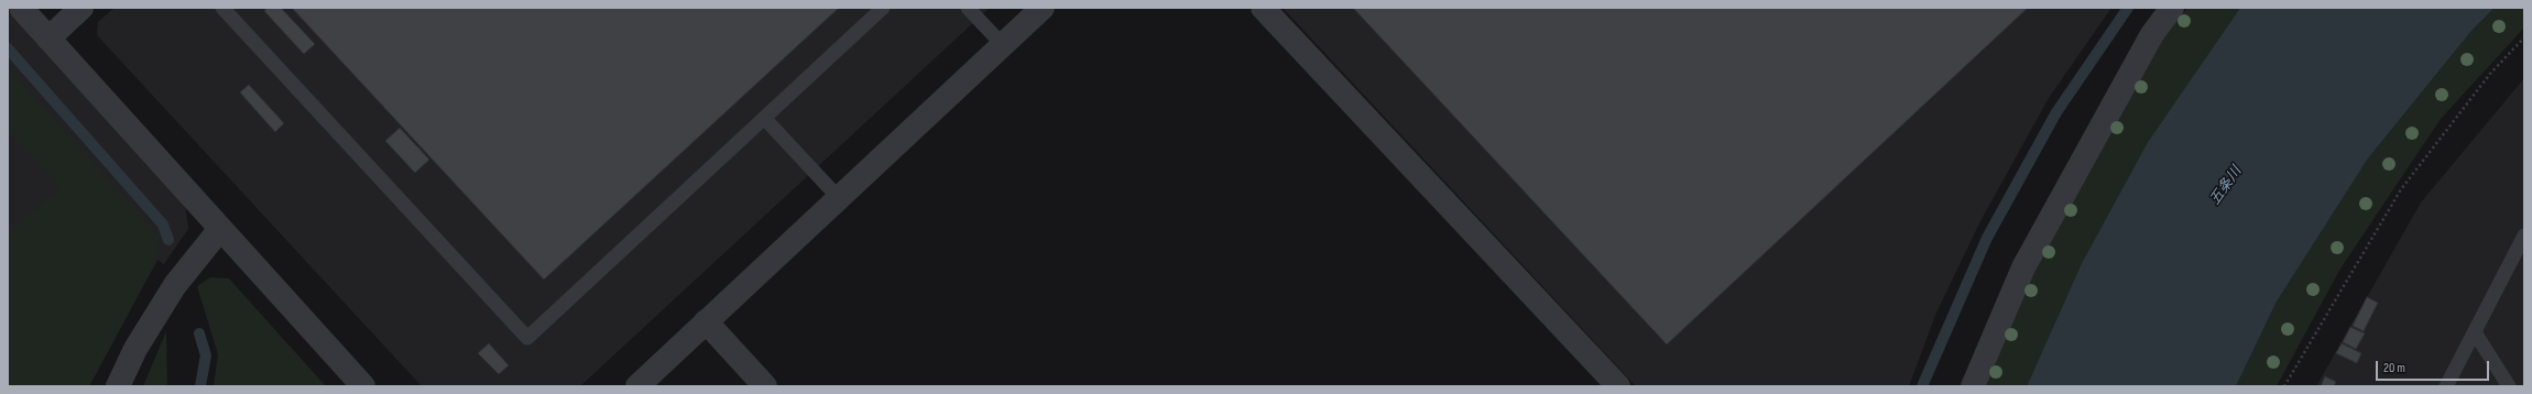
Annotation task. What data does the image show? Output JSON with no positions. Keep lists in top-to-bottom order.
{
  "water": ["五条川"],
  "scale_bar": "20 m"
}
